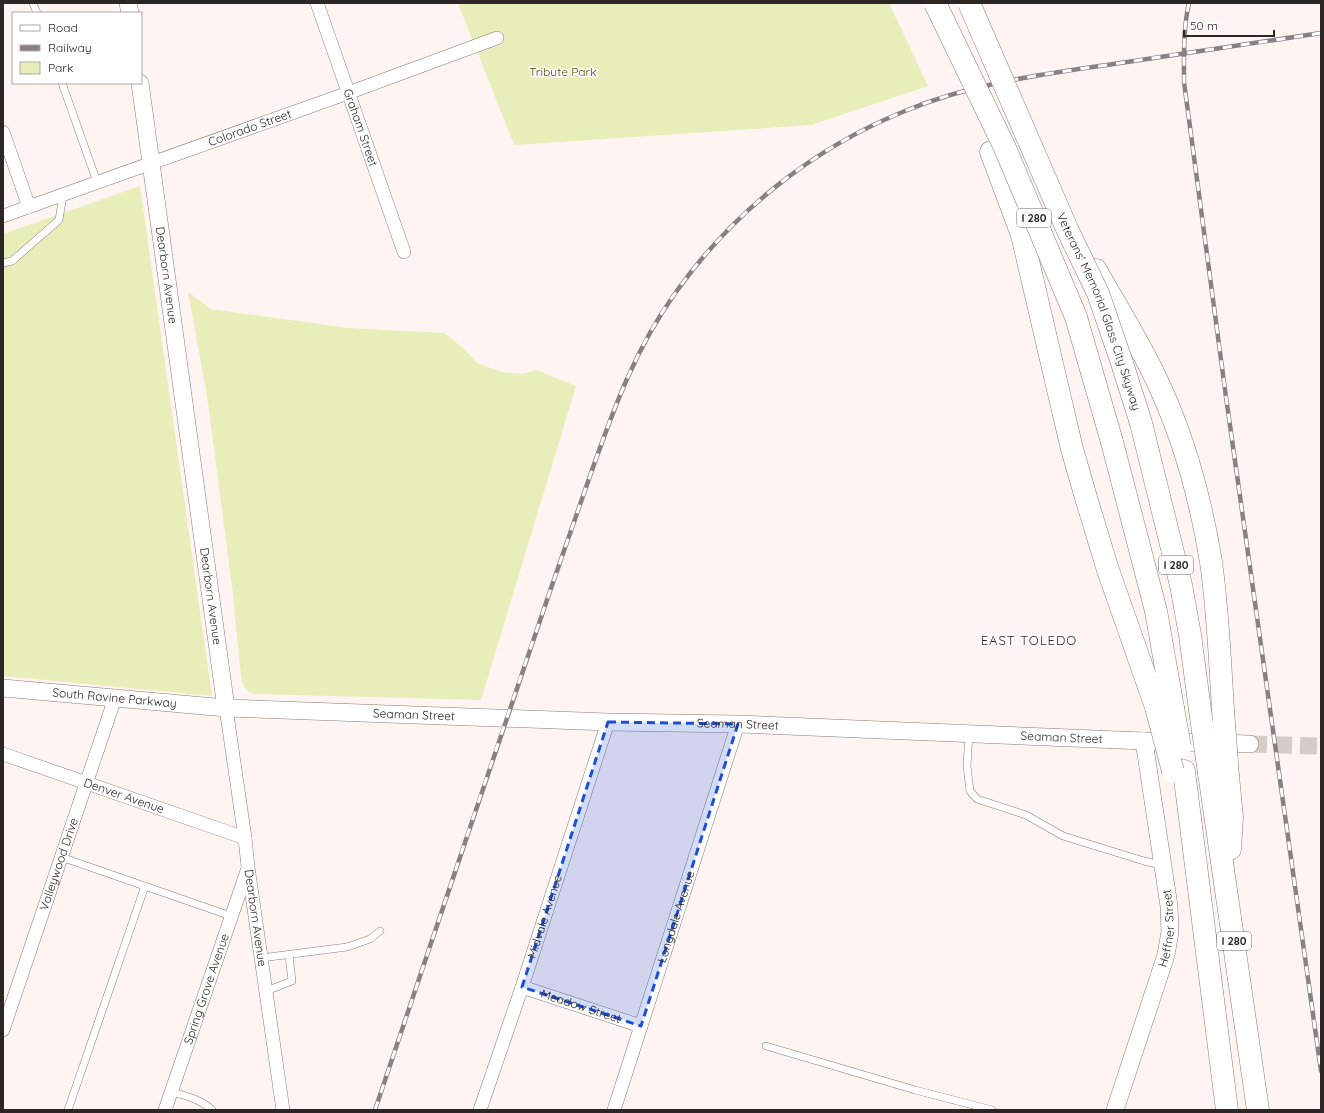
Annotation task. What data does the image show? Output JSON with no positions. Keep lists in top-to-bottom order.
{
  "streets": {
    "highway": ["I 280", "Veterans' Memorial Glass City Skyway"],
    "street": [
      "Colorado Street",
      "Graham Street",
      "Dearborn Avenue",
      "South Ravine Parkway",
      "Seaman Street",
      "Denver Avenue",
      "Valleywood Drive",
      "Midvale Avenue",
      "Longdale Avenue",
      "Heffner Street",
      "Spring Grove Avenue",
      "Meadow Street"
    ]
  },
  "crossings": [
    ["Colorado Street", "Graham Street"],
    ["Colorado Street", "Dearborn Avenue"],
    ["I 280", "Veterans' Memorial Glass City Skyway"],
    ["Dearborn Avenue", "South Ravine Parkway"],
    ["Dearborn Avenue", "Seaman Street"],
    ["Dearborn Avenue", "Denver Avenue"],
    ["Dearborn Avenue", "Spring Grove Avenue"],
    ["South Ravine Parkway", "Seaman Street"],
    ["South Ravine Parkway", "Valleywood Drive"],
    ["Seaman Street", "Midvale Avenue"],
    ["Seaman Street", "Longdale Avenue"],
    ["Seaman Street", "Heffner Street"],
    ["Denver Avenue", "Valleywood Drive"],
    ["Midvale Avenue", "Meadow Street"],
    ["Longdale Avenue", "Meadow Street"]
  ],
  "districts": ["EAST TOLEDO"],
  "parks": ["Tribute Park"],
  "legend": ["Road", "Railway", "Park"],
  "scale_bar": "50 m"
}
